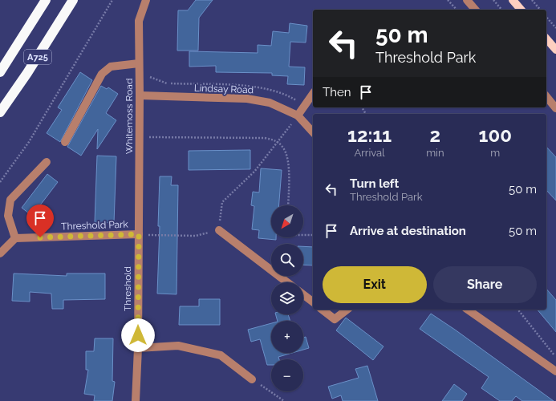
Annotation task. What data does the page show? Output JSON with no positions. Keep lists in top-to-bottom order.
{
  "streets": {
    "highway": ["A725"],
    "street": [
      "Lindsay Road",
      "Whitemoss Road",
      "Threshold Park",
      "Threshold"
    ]
  },
  "crossings": [
    ["Lindsay Road", "Whitemoss Road"],
    ["Whitemoss Road", "Threshold Park"],
    ["Whitemoss Road", "Threshold"],
    ["Threshold Park", "Threshold"]
  ],
  "north": "bottom left",
  "page": {
    "turn": ["50 m", "Threshold Park"],
    "then": "Then",
    "eta": [
      "12:11",
      "Arrival",
      "2",
      "min",
      "100",
      "m"
    ],
    "list": [
      {
        "name": "Turn left",
        "note": "Threshold Park",
        "value": "50 m"
      },
      {
        "name": "Arrive at destination",
        "value": "50 m"
      }
    ],
    "map_buttons": ["+", "−"],
    "buttons": ["Exit", "Share"]
  }
}
